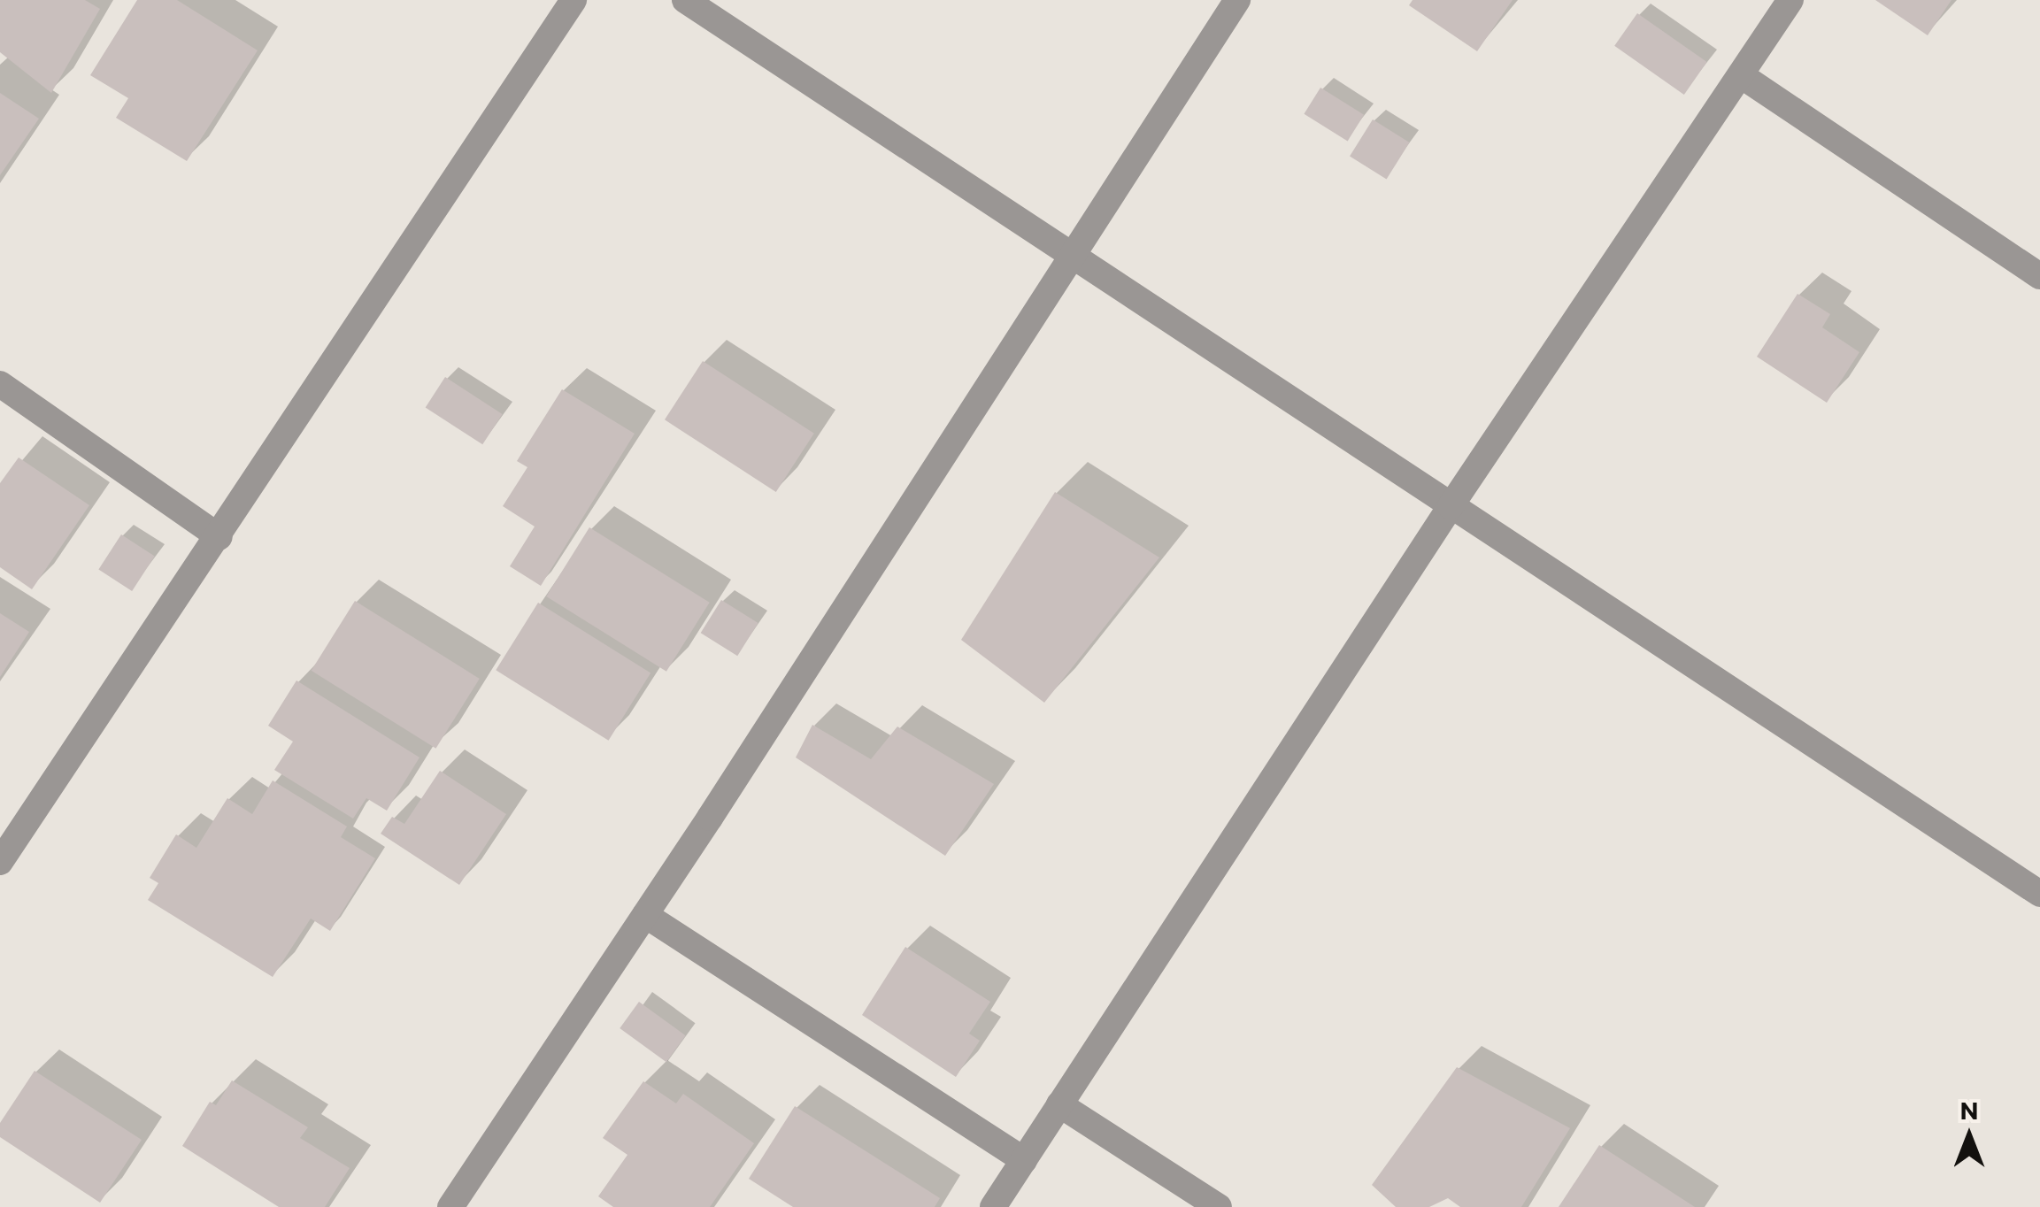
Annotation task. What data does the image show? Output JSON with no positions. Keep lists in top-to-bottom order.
{
  "north": "top"
}
